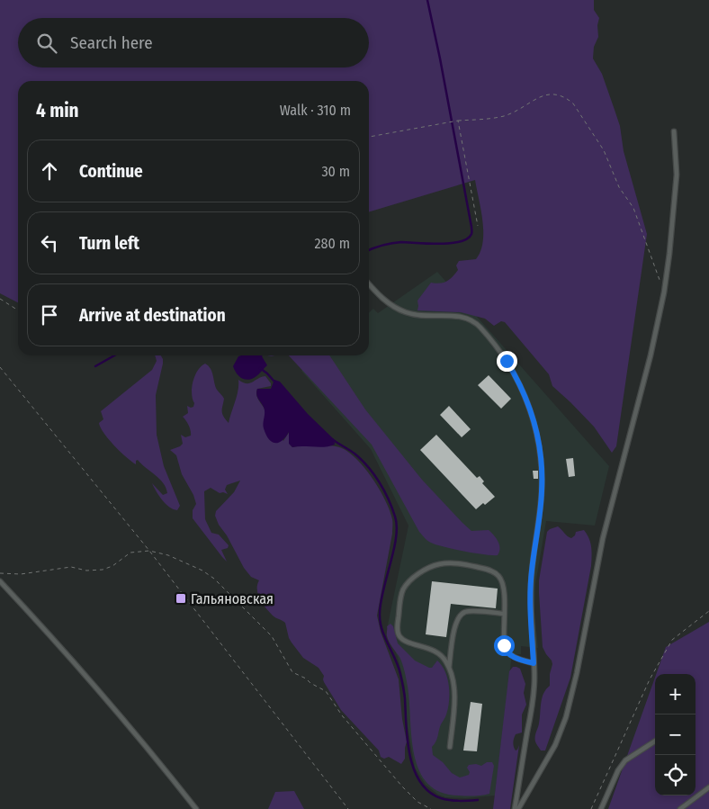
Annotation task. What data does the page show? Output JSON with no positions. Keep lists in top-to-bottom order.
{
  "places": {
    "transit": ["Гальяновская"]
  },
  "page": {
    "search": "Search here",
    "heading": ["4 min", "Walk · 310 m"],
    "list": [
      ["Continue", "30 m"],
      ["Turn left", "280 m"],
      "Arrive at destination"
    ],
    "map_buttons": ["+", "−"]
  }
}
